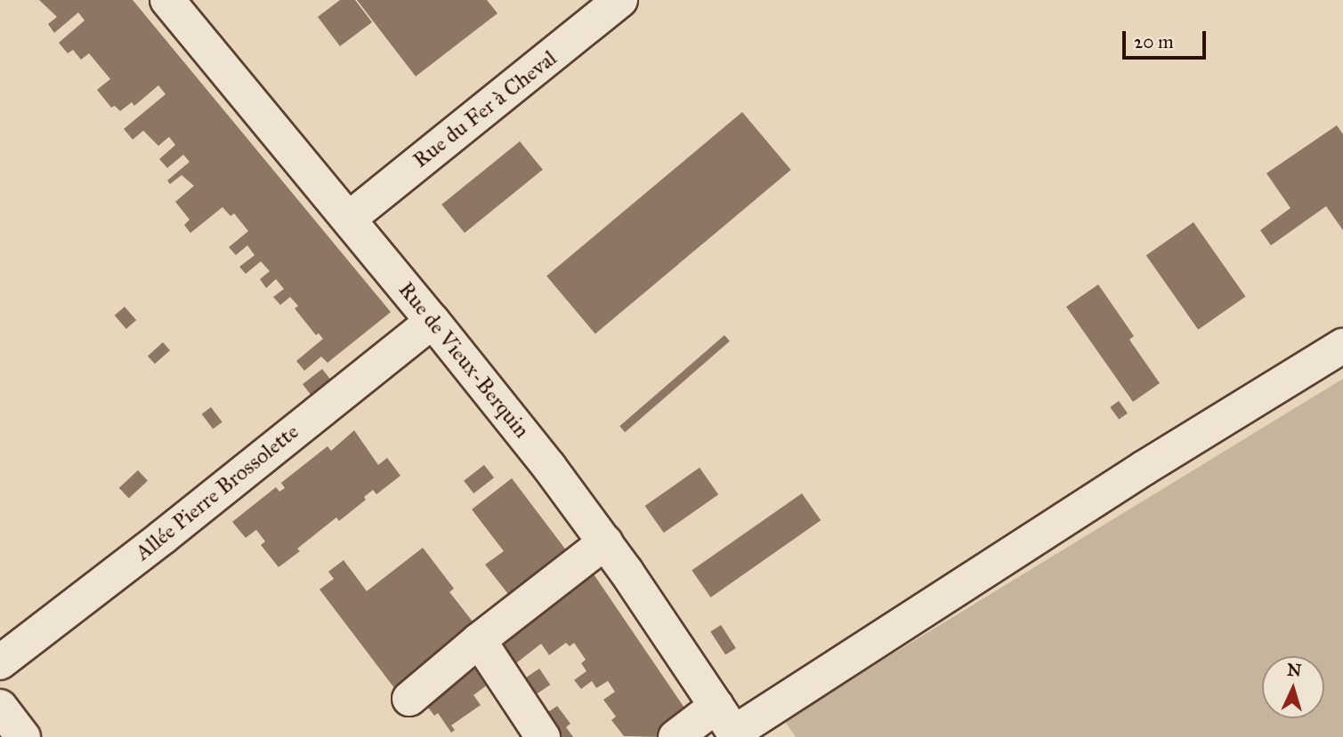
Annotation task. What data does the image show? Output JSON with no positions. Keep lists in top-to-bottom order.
{
  "streets": {
    "street": ["Rue du Fer à Cheval", "Rue de Vieux-Berquin", "Allée Pierre Brossolette"]
  },
  "crossings": [
    ["Rue du Fer à Cheval", "Rue de Vieux-Berquin"],
    ["Rue de Vieux-Berquin", "Allée Pierre Brossolette"]
  ],
  "scale_bar": "20 m",
  "north": "top"
}
